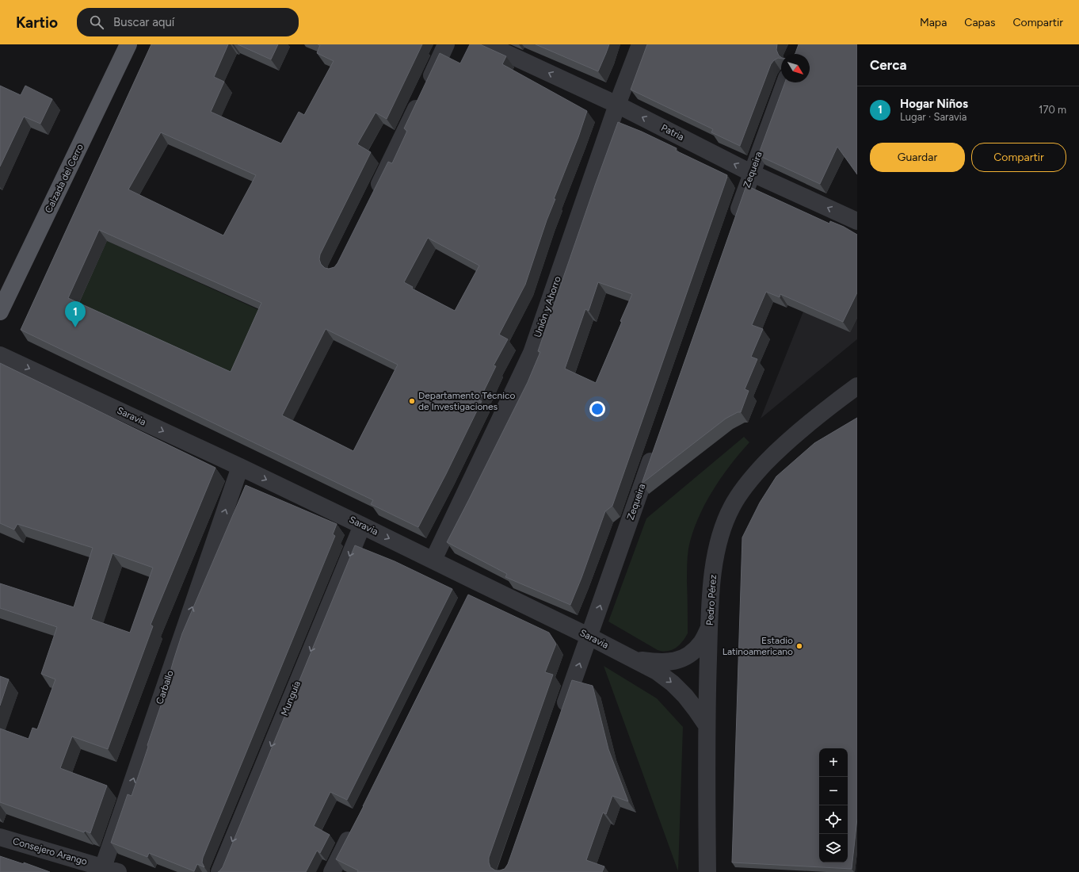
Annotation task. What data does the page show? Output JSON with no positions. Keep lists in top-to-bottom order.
{
  "streets": {
    "main road": ["Calzada del Cerro"],
    "street": [
      "Patria",
      "Zequeira",
      "Unión y Ahorro",
      "Saravia",
      "Pedro Pérez",
      "Carballo",
      "Munguía",
      "Consejero Arango"
    ]
  },
  "crossings": [
    ["Patria", "Zequeira"],
    ["Patria", "Unión y Ahorro"],
    ["Zequeira", "Saravia"],
    ["Unión y Ahorro", "Saravia"],
    ["Saravia", "Pedro Pérez"],
    ["Saravia", "Carballo"],
    ["Saravia", "Munguía"],
    ["Carballo", "Consejero Arango"]
  ],
  "one_way": [
    "Patria",
    "Zequeira",
    "Saravia",
    "Carballo",
    "Munguía"
  ],
  "places": ["Departamento Técnico de Investigaciones", "Estadio Latinoamericano"],
  "north": "bottom right",
  "page": {
    "header": "Kartio",
    "search": "Buscar aquí",
    "nav": ["Mapa", "Capas", "Compartir"],
    "heading": "Cerca",
    "list": [
      {
        "mark": "1",
        "name": "Hogar Niños",
        "note": "Lugar · Saravia",
        "value": "170 m"
      }
    ],
    "buttons": ["Guardar", "Compartir"],
    "pins": "1",
    "map_buttons": ["+", "−"]
  }
}
